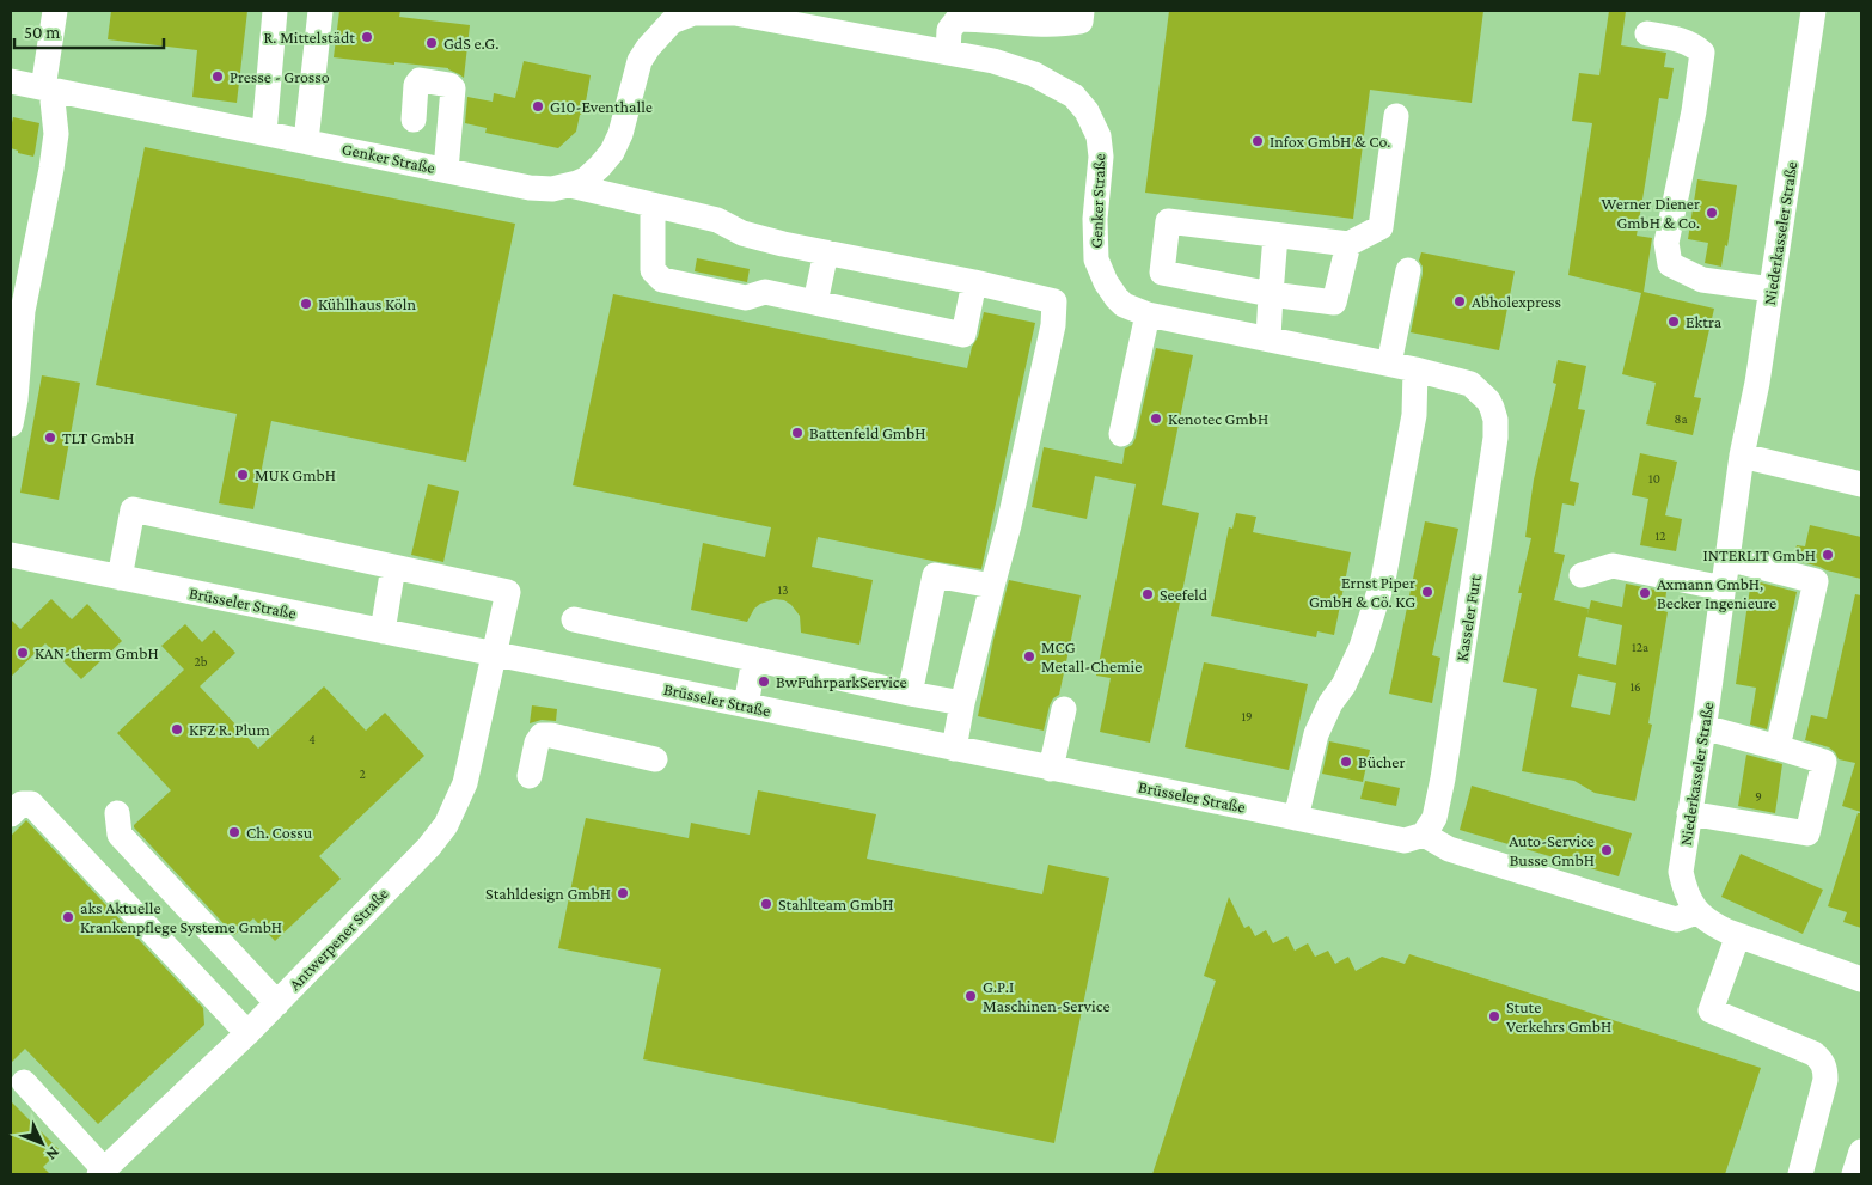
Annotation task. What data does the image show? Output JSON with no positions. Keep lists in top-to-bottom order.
{
  "streets": {
    "street": [
      "Genker Straße",
      "Niederkasseler Straße",
      "Brüsseler Straße",
      "Kasseler Furt",
      "Antwerpener Straße"
    ]
  },
  "crossings": [
    ["Genker Straße", "Kasseler Furt"],
    ["Brüsseler Straße", "Kasseler Furt"],
    ["Brüsseler Straße", "Antwerpener Straße"]
  ],
  "places": [
    "R. Mittelstädt",
    "GdS e.G.",
    "Presse - Grosso",
    "G10-Eventhalle",
    "Infox GmbH & Co.",
    "Werner Diener GmbH & Co.",
    "Abholexpress",
    "Kühlhaus Köln",
    "Ektra",
    "Kenotec GmbH",
    "Battenfeld GmbH",
    "TLT GmbH",
    "MUK GmbH",
    "INTERLIT GmbH",
    "Ernst Piper GmbH & Cö. KG",
    "Axmann GmbH, Becker Ingenieure",
    "Seefeld",
    "KAN-therm GmbH",
    "MCG Metall-Chemie",
    "BwFuhrparkService",
    "KFZ R. Plum",
    "Bücher",
    "Ch. Cossu",
    "Auto-Service Busse GmbH",
    "Stahldesign GmbH",
    "Stahlteam GmbH",
    "aks Aktuelle Krankenpflege Systeme GmbH",
    "G.P.I Maschinen-Service",
    "Stute Verkehrs GmbH"
  ],
  "house_numbers": [
    "8a",
    "10",
    "12",
    "13",
    "12a",
    "2b",
    "16",
    "19",
    "4",
    "2",
    "9"
  ],
  "scale_bar": "50 m",
  "north": "bottom right"
}
